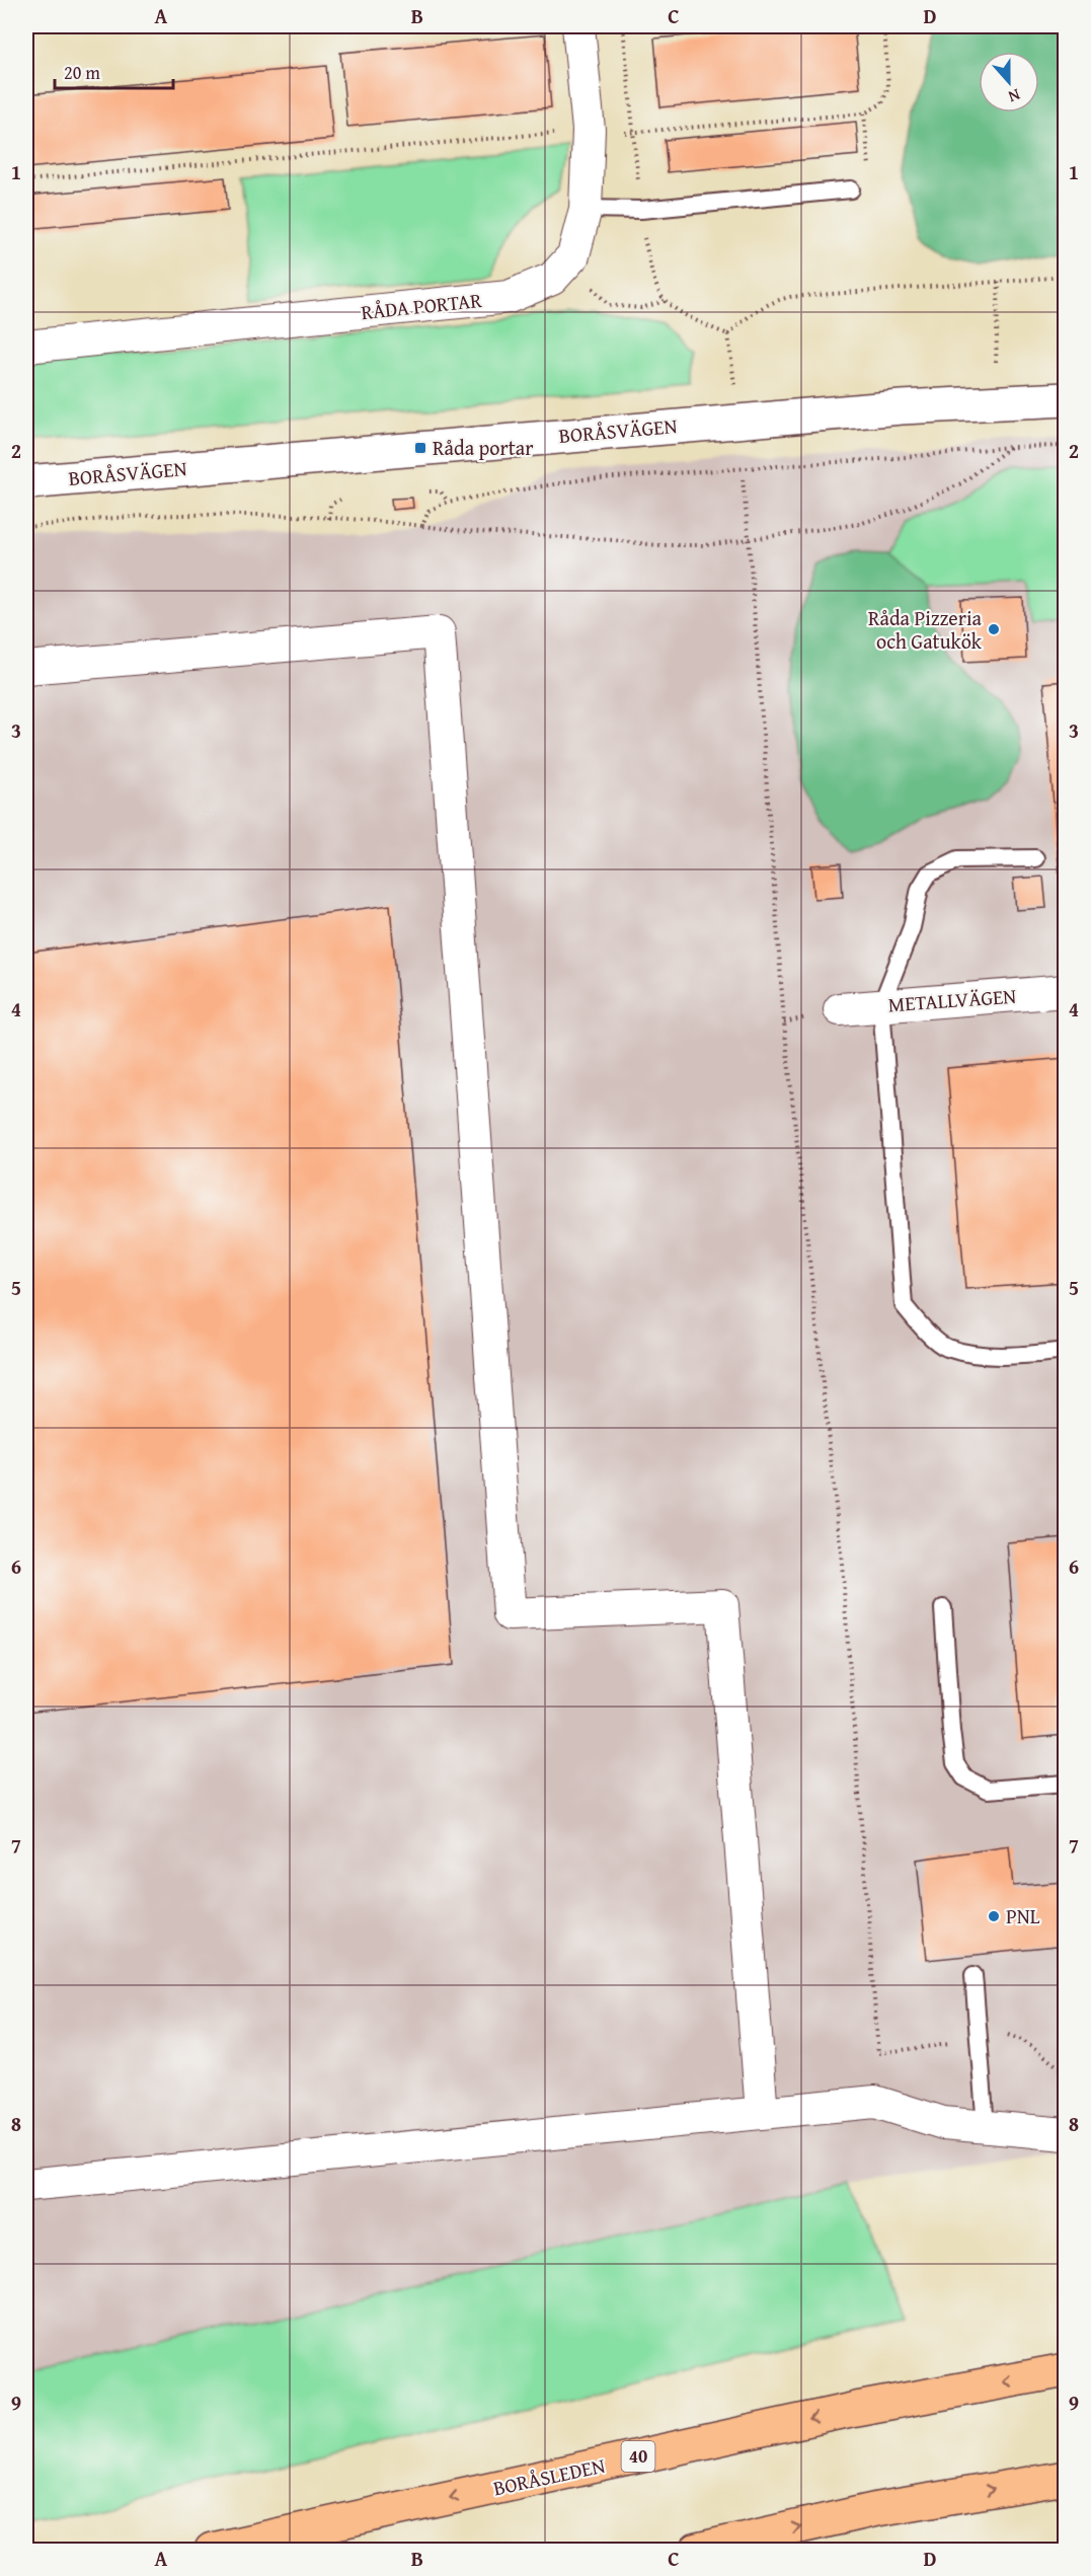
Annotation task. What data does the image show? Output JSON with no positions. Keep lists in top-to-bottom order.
{
  "streets": {
    "highway": ["40", "BORÅSLEDEN"],
    "street": ["RÅDA PORTAR", "BORÅSVÄGEN", "METALLVÄGEN"]
  },
  "places": {
    "transit": ["Råda portar"],
    "other": ["Råda Pizzeria och Gatukök", "PNL"]
  },
  "scale_bar": "20 m",
  "north": "bottom",
  "grid": {
    "columns": [
      "A",
      "B",
      "C",
      "D"
    ],
    "rows": [
      "1",
      "2",
      "3",
      "4",
      "5",
      "6",
      "7",
      "8",
      "9"
    ]
  }
}
